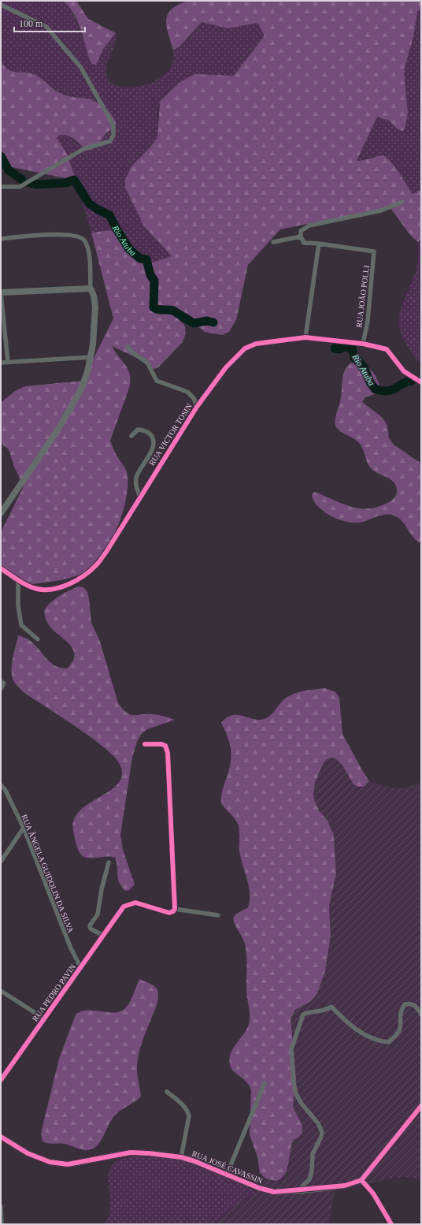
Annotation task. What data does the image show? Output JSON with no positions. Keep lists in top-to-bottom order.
{
  "streets": {
    "street": [
      "RUA JOÃO POLLI",
      "RUA VICTOR TOSIN",
      "RUA ÂNGELA GUIDOLIN DA SILVA",
      "RUA PEDRO PAVIN",
      "RUA JOSÉ CAVASSIN"
    ]
  },
  "crossings": [
    ["RUA JOÃO POLLI", "RUA VICTOR TOSIN"],
    ["RUA ÂNGELA GUIDOLIN DA SILVA", "RUA PEDRO PAVIN"]
  ],
  "water": ["Rio Atuba"],
  "scale_bar": "100 m"
}
